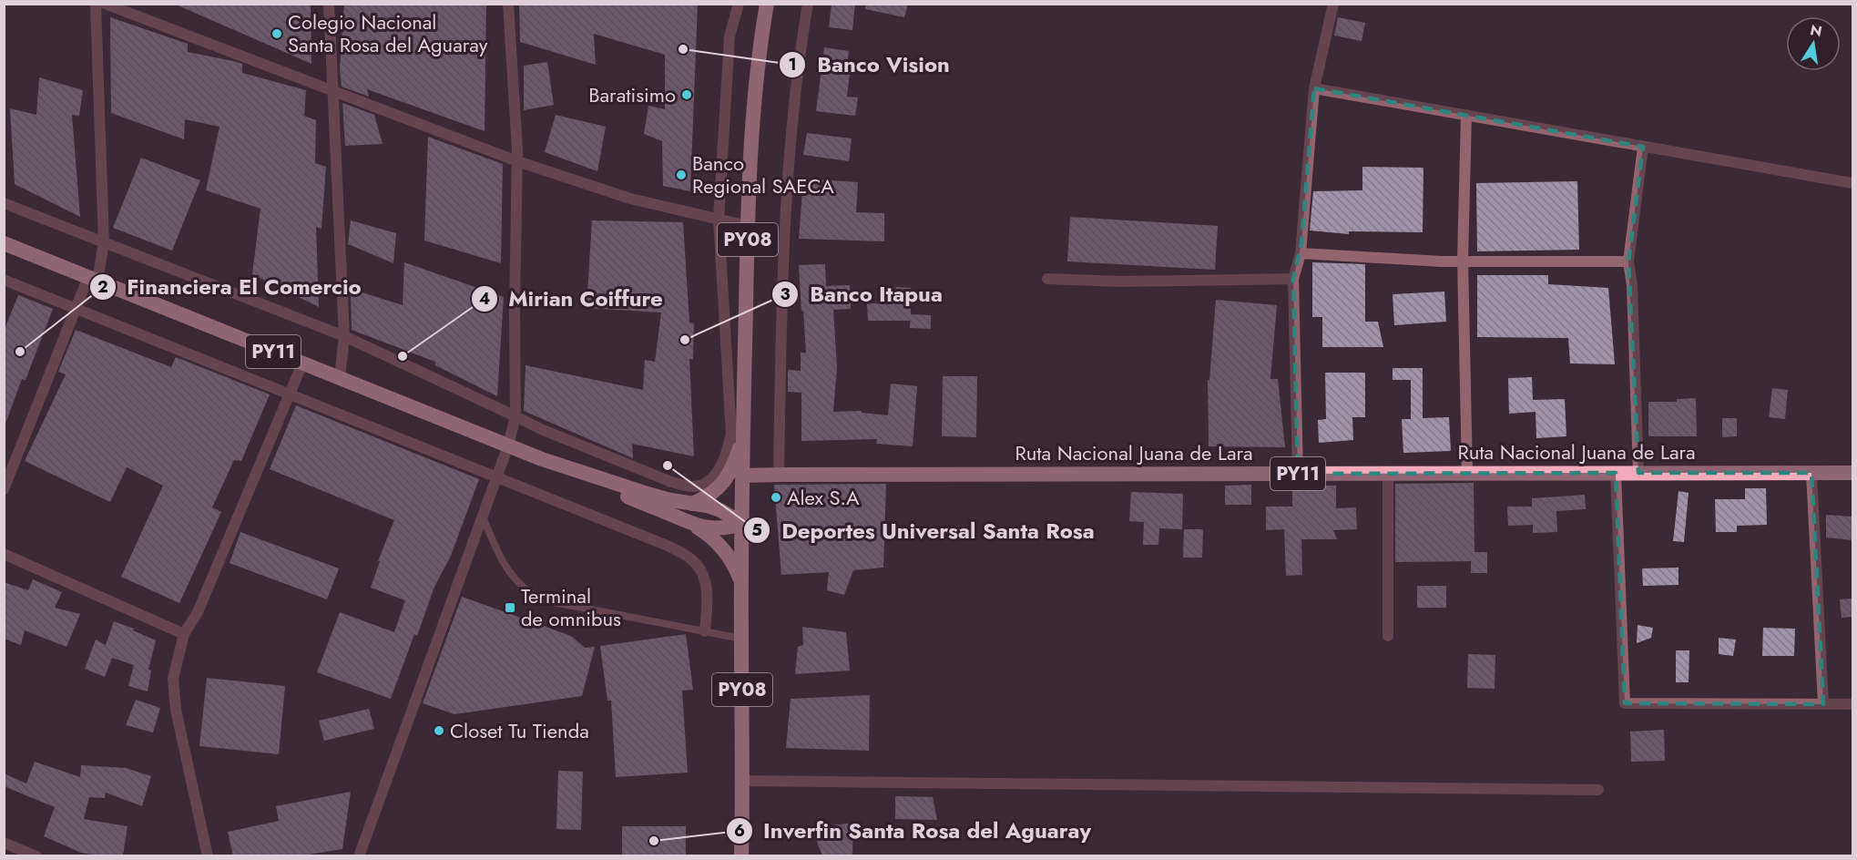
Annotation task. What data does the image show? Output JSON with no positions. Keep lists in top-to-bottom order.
{
  "streets": {
    "highway": ["PY08", "PY11", "Ruta Nacional Juana de Lara"]
  },
  "crossings": [
    ["PY08", "PY11"],
    ["PY08", "Ruta Nacional Juana de Lara"]
  ],
  "places": {
    "other": [
      "Colegio Nacional Santa Rosa del Aguaray",
      "Banco Vision",
      "Baratisimo",
      "Banco Regional SAECA",
      "Banco Itapua",
      "Financiera El Comercio",
      "Mirian Coiffure",
      "Deportes Universal Santa Rosa",
      "Alex S.A",
      "Closet Tu Tienda",
      "Inverfin Santa Rosa del Aguaray"
    ],
    "transit": ["Terminal de omnibus"]
  },
  "north": "top"
}
